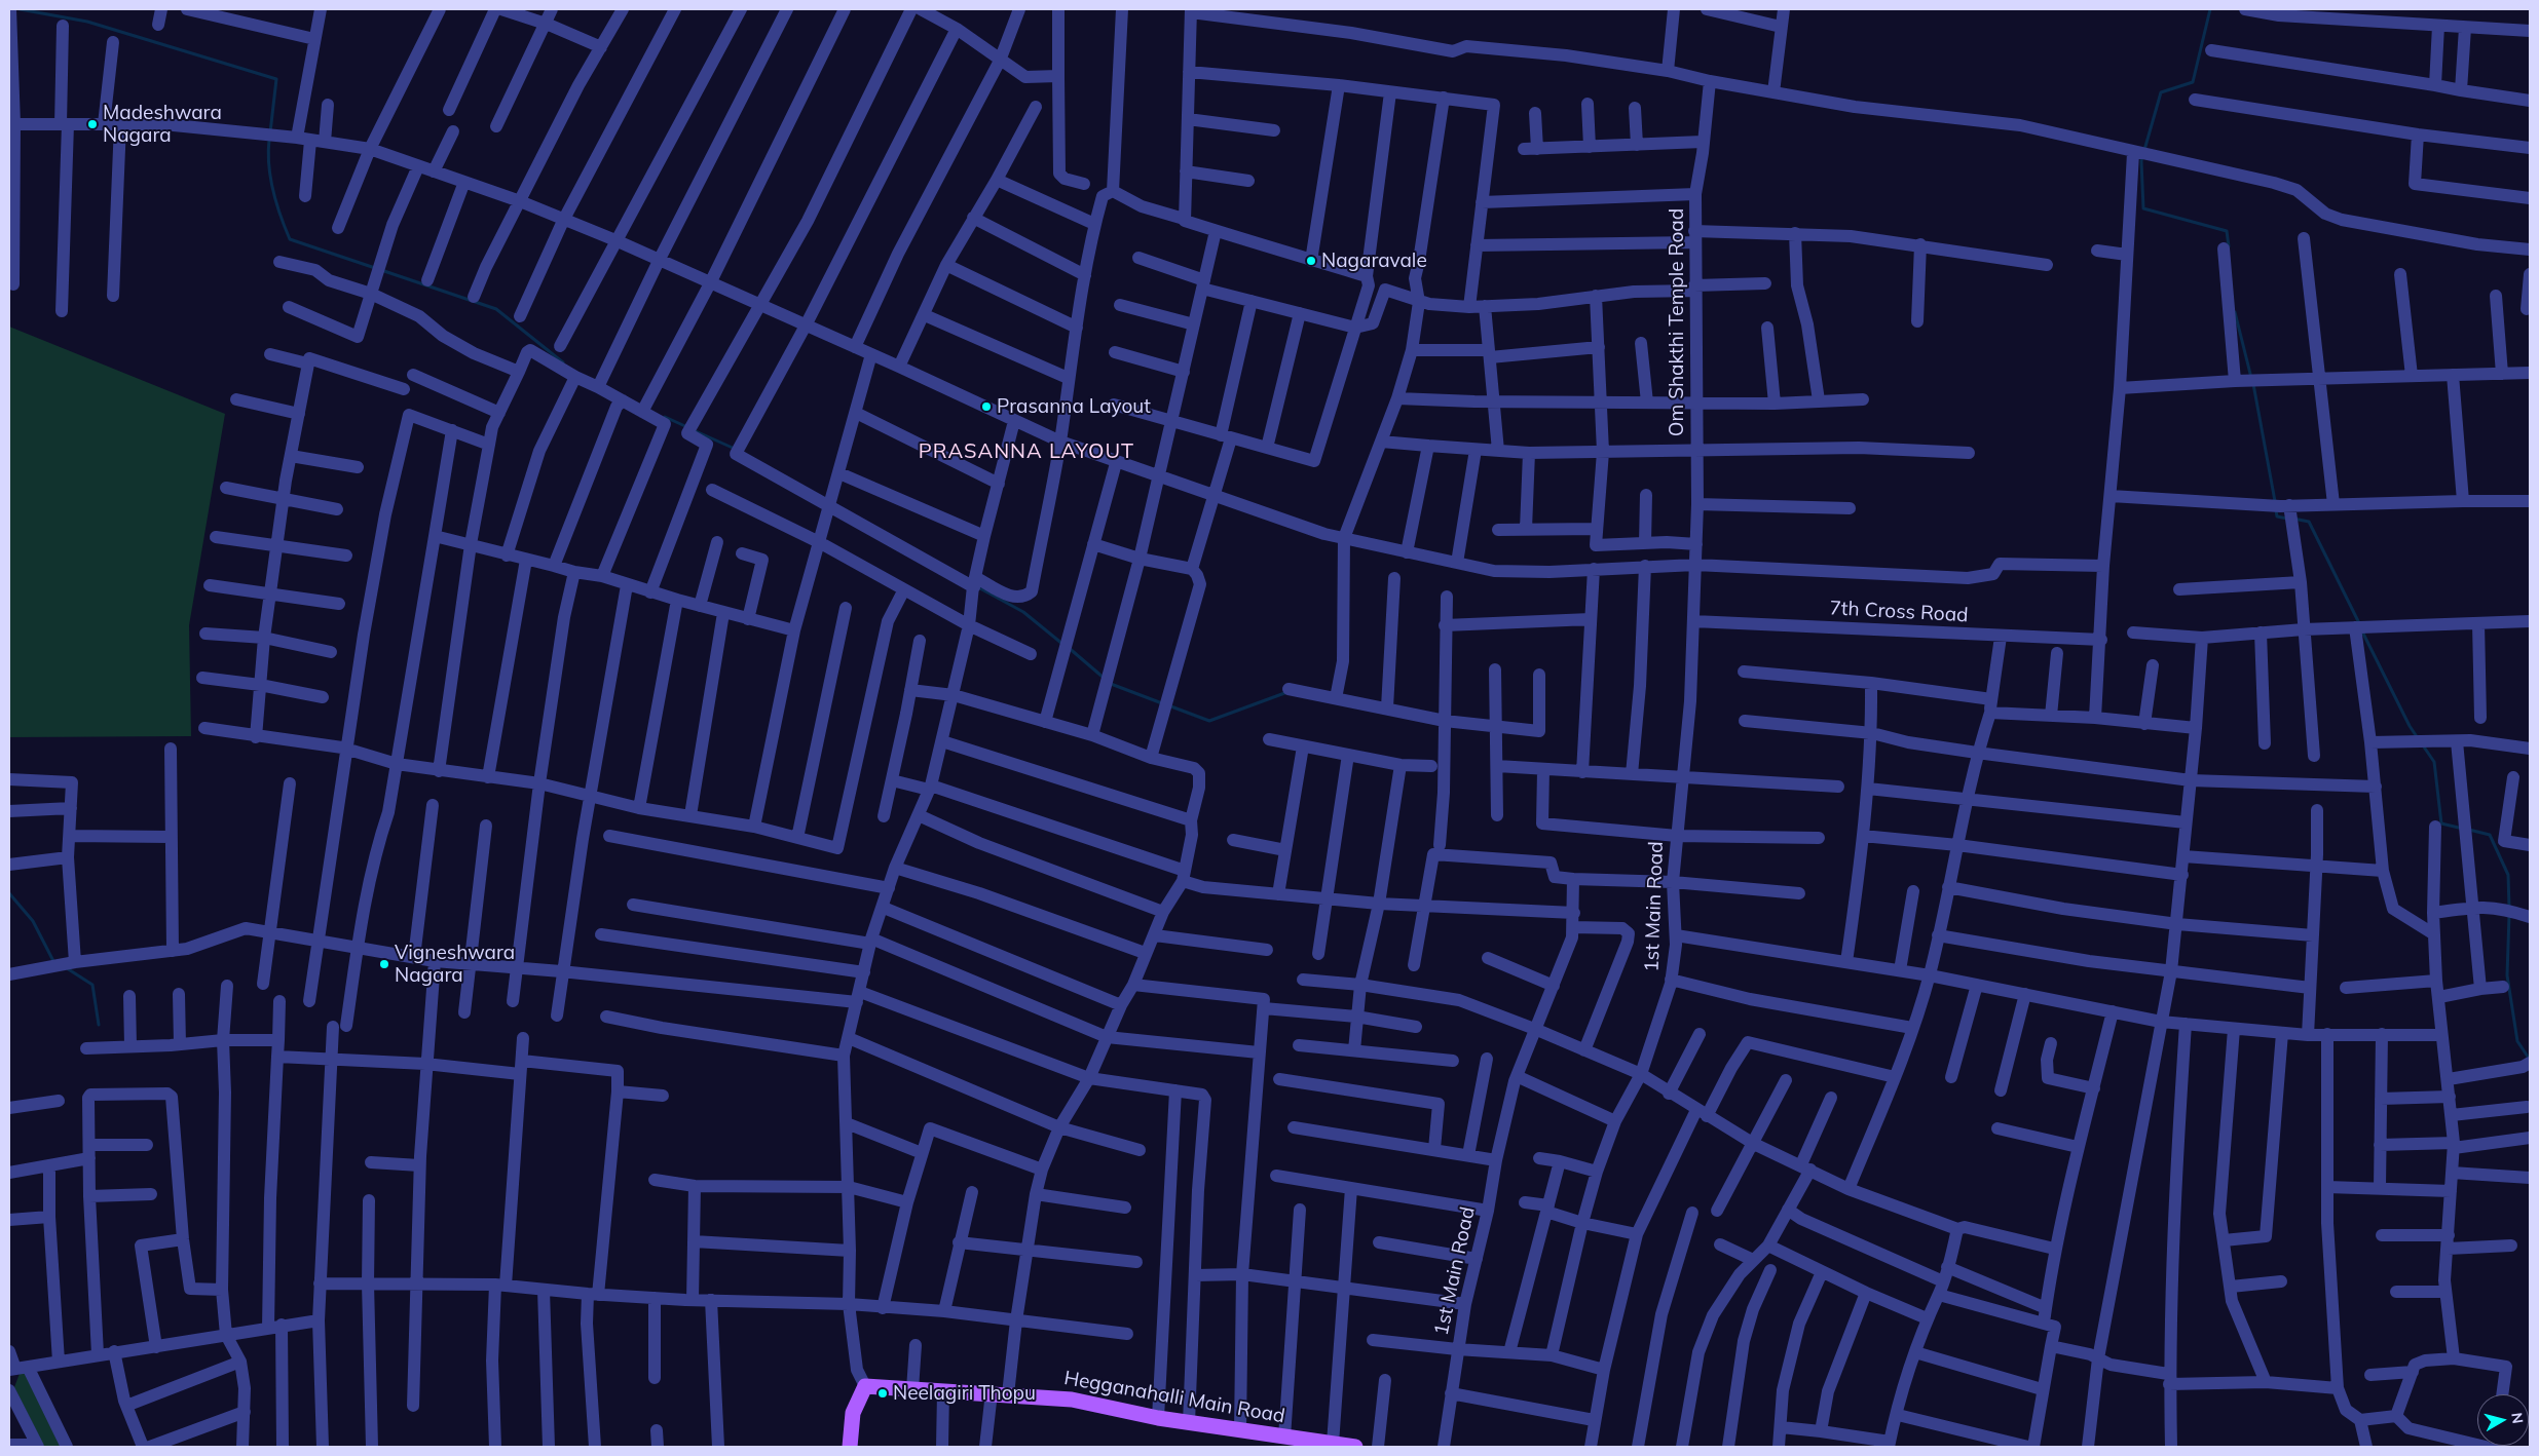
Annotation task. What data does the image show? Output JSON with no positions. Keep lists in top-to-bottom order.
{
  "streets": {
    "main road": ["Hegganahalli Main Road"],
    "street": ["Om Shakthi Temple Road", "7th Cross Road", "1st Main Road"]
  },
  "crossings": [
    ["Om Shakthi Temple Road", "1st Main Road"],
    ["7th Cross Road", "1st Main Road"]
  ],
  "districts": ["PRASANNA LAYOUT"],
  "places": [
    "Madeshwara Nagara",
    "Nagaravale",
    "Prasanna Layout",
    "Vigneshwara Nagara",
    "Neelagiri Thopu"
  ],
  "north": "right"
}
